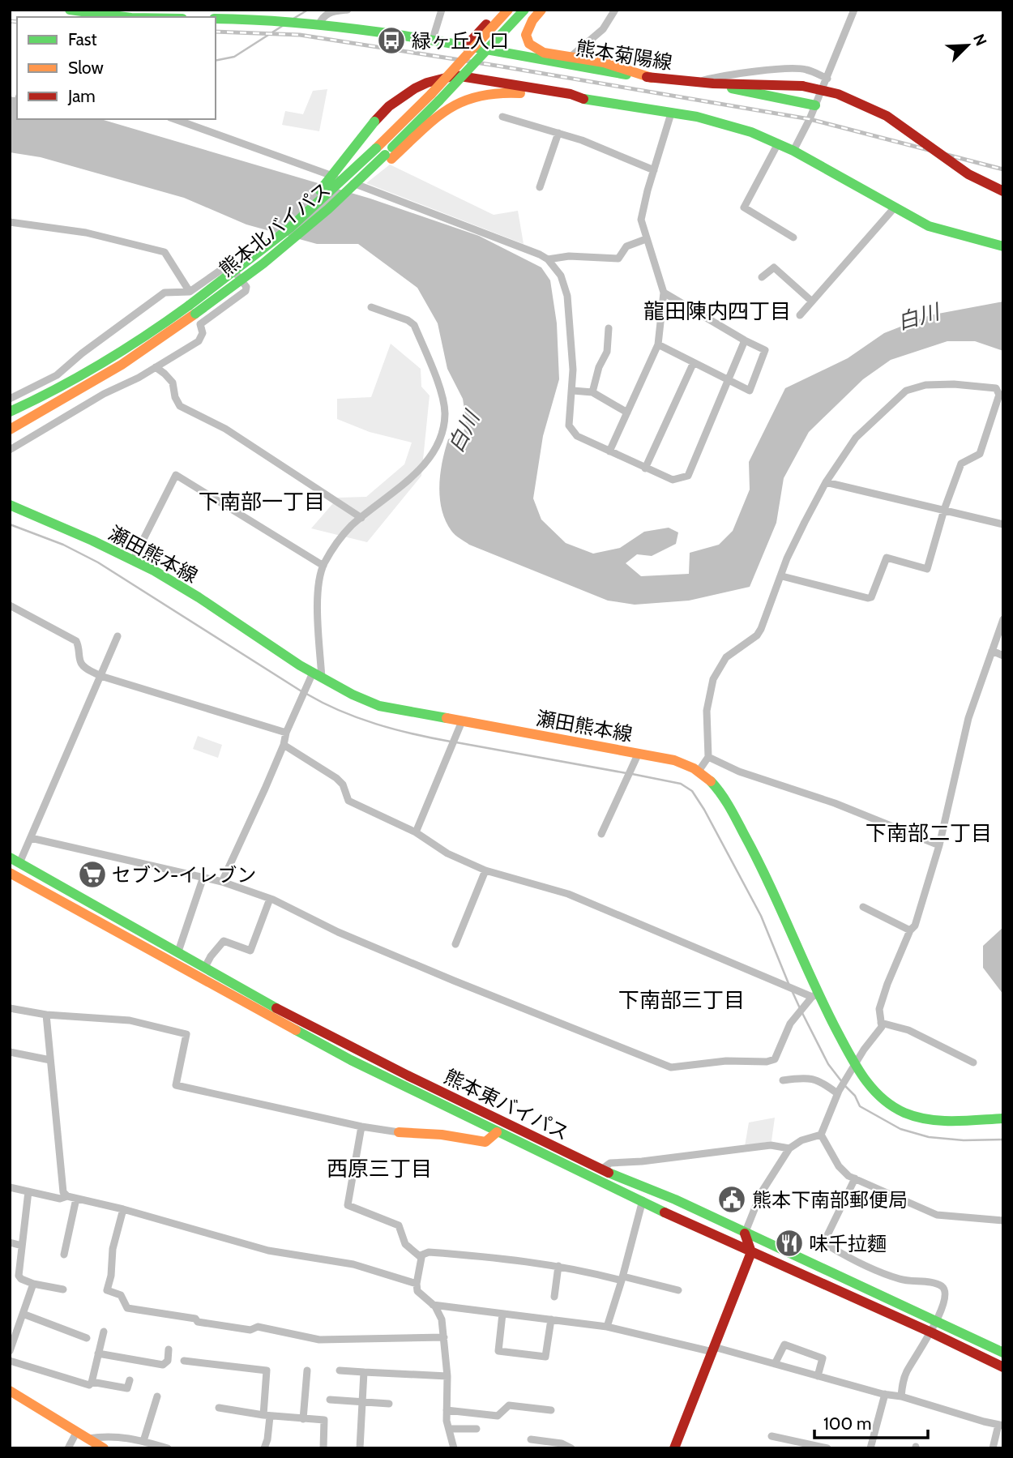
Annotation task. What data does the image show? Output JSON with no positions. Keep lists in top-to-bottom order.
{
  "streets": {
    "main road": [
      "熊本菊陽線",
      "熊本北バイパス",
      "瀬田熊本線",
      "熊本東バイパス"
    ]
  },
  "districts": [
    "龍田陳内四丁目",
    "下南部一丁目",
    "下南部二丁目",
    "下南部三丁目",
    "西原三丁目"
  ],
  "water": ["白川"],
  "places": {
    "bus stop": ["緑ヶ丘入口"],
    "supermarket": ["セブン-イレブン"],
    "public building": ["熊本下南部郵便局"],
    "restaurant": ["味千拉麵"]
  },
  "legend": ["Fast", "Slow", "Jam"],
  "scale_bar": "100 m",
  "north": "top right"
}
